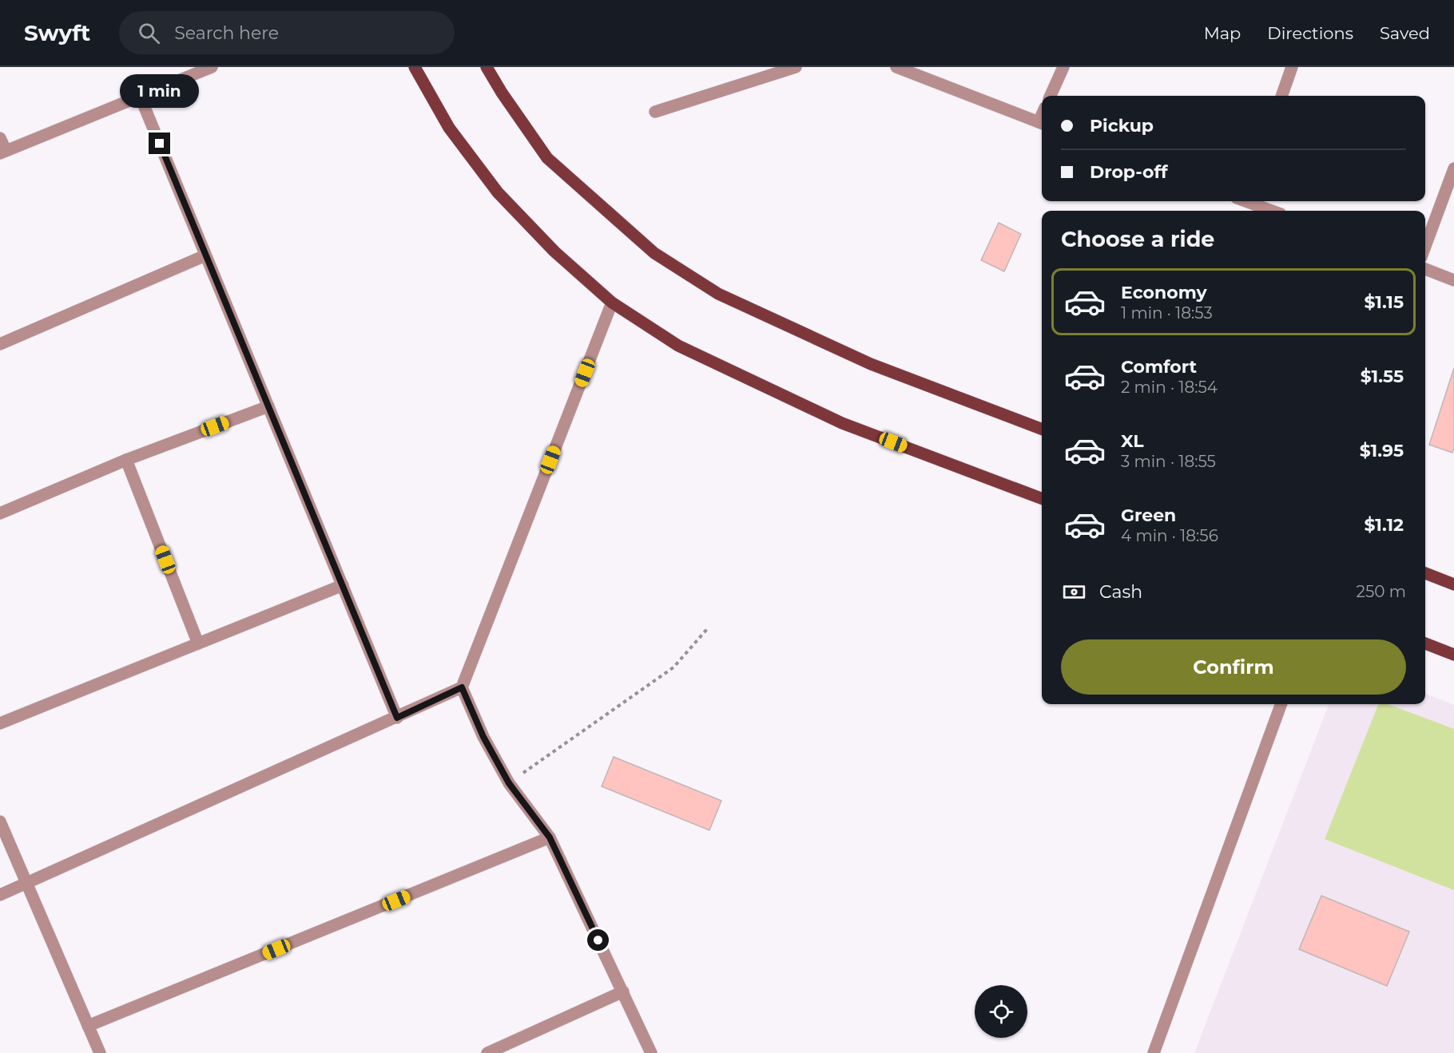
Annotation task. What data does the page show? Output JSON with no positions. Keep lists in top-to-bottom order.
{
  "page": {
    "header": "Swyft",
    "search": "Search here",
    "nav": ["Map", "Directions", "Saved"],
    "bubble": "1 min",
    "banner": ["Pickup", "Drop-off"],
    "heading": "Choose a ride",
    "list": [
      {
        "name": "Economy",
        "note": "1 min · 18:53",
        "value": "$1.15"
      },
      {
        "name": "Comfort",
        "note": "2 min · 18:54",
        "value": "$1.55"
      },
      {
        "name": "XL",
        "note": "3 min · 18:55",
        "value": "$1.95"
      },
      {
        "name": "Green",
        "note": "4 min · 18:56",
        "value": "$1.12"
      }
    ],
    "pay": ["Cash", "250 m"],
    "buttons": "Confirm"
  }
}
